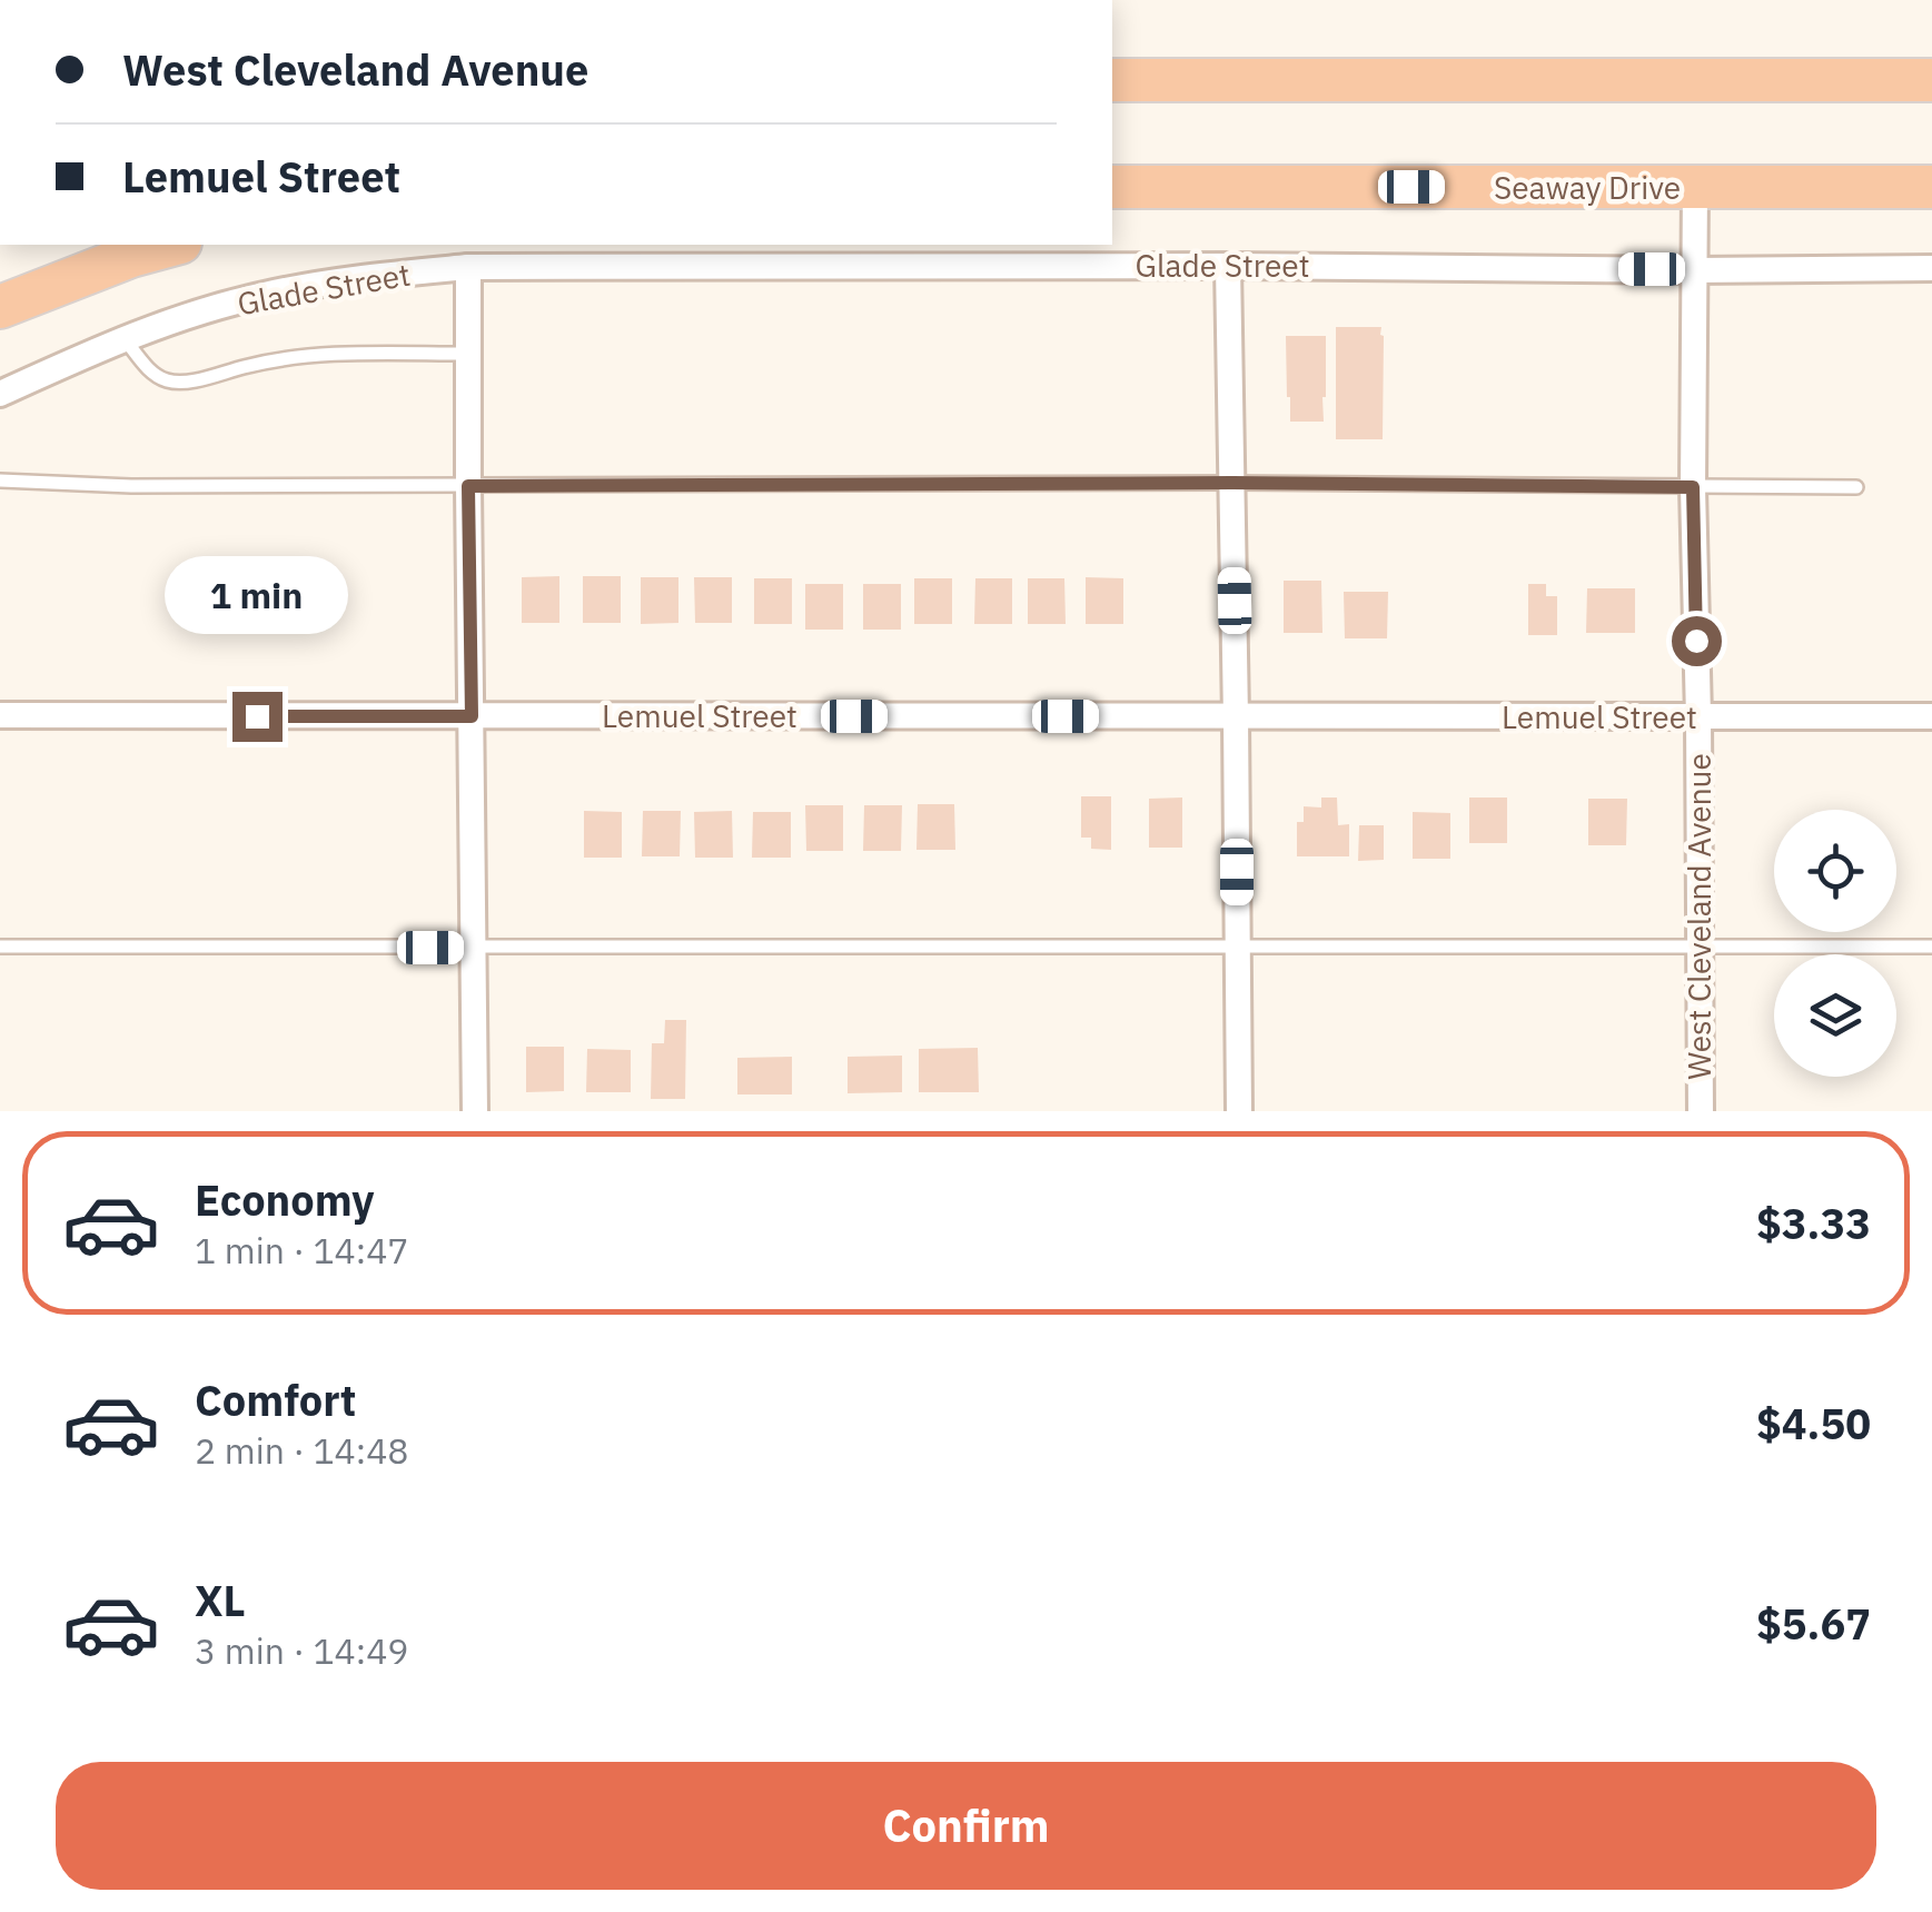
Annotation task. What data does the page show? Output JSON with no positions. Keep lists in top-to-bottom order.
{
  "streets": {
    "highway": ["Seaway Drive"],
    "street": ["Glade Street", "Lemuel Street", "West Cleveland Avenue"]
  },
  "crossings": [
    ["Seaway Drive", "West Cleveland Avenue"],
    ["Glade Street", "West Cleveland Avenue"],
    ["Lemuel Street", "West Cleveland Avenue"]
  ],
  "page": {
    "banner": ["West Cleveland Avenue", "Lemuel Street"],
    "bubble": "1 min",
    "list": [
      {
        "name": "Economy",
        "note": "1 min · 14:47",
        "value": "$3.33"
      },
      {
        "name": "Comfort",
        "note": "2 min · 14:48",
        "value": "$4.50"
      },
      {
        "name": "XL",
        "note": "3 min · 14:49",
        "value": "$5.67"
      }
    ],
    "buttons": "Confirm"
  }
}
